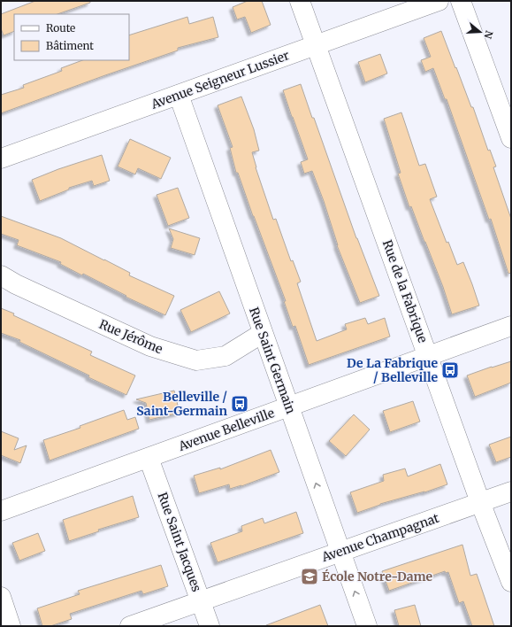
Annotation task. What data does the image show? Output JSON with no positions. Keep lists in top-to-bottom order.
{
  "streets": {
    "street": [
      "Avenue Seigneur Lussier",
      "Rue de la Fabrique",
      "Rue Jérôme",
      "Rue Saint Germain",
      "Avenue Belleville",
      "Avenue Champagnat",
      "Rue Saint Jacques"
    ]
  },
  "crossings": [
    ["Avenue Seigneur Lussier", "Rue de la Fabrique"],
    ["Avenue Seigneur Lussier", "Rue Saint Germain"],
    ["Rue de la Fabrique", "Avenue Belleville"],
    ["Rue de la Fabrique", "Avenue Champagnat"],
    ["Rue Jérôme", "Rue Saint Germain"],
    ["Rue Saint Germain", "Avenue Belleville"],
    ["Rue Saint Germain", "Avenue Champagnat"],
    ["Avenue Belleville", "Rue Saint Jacques"],
    ["Avenue Champagnat", "Rue Saint Jacques"]
  ],
  "one_way": ["Rue Saint Germain"],
  "places": {
    "bus stop": ["De La Fabrique / Belleville", "Belleville / Saint-Germain"],
    "school or university": ["École Notre-Dame"]
  },
  "legend": ["Route", "Bâtiment"],
  "north": "right"
}
